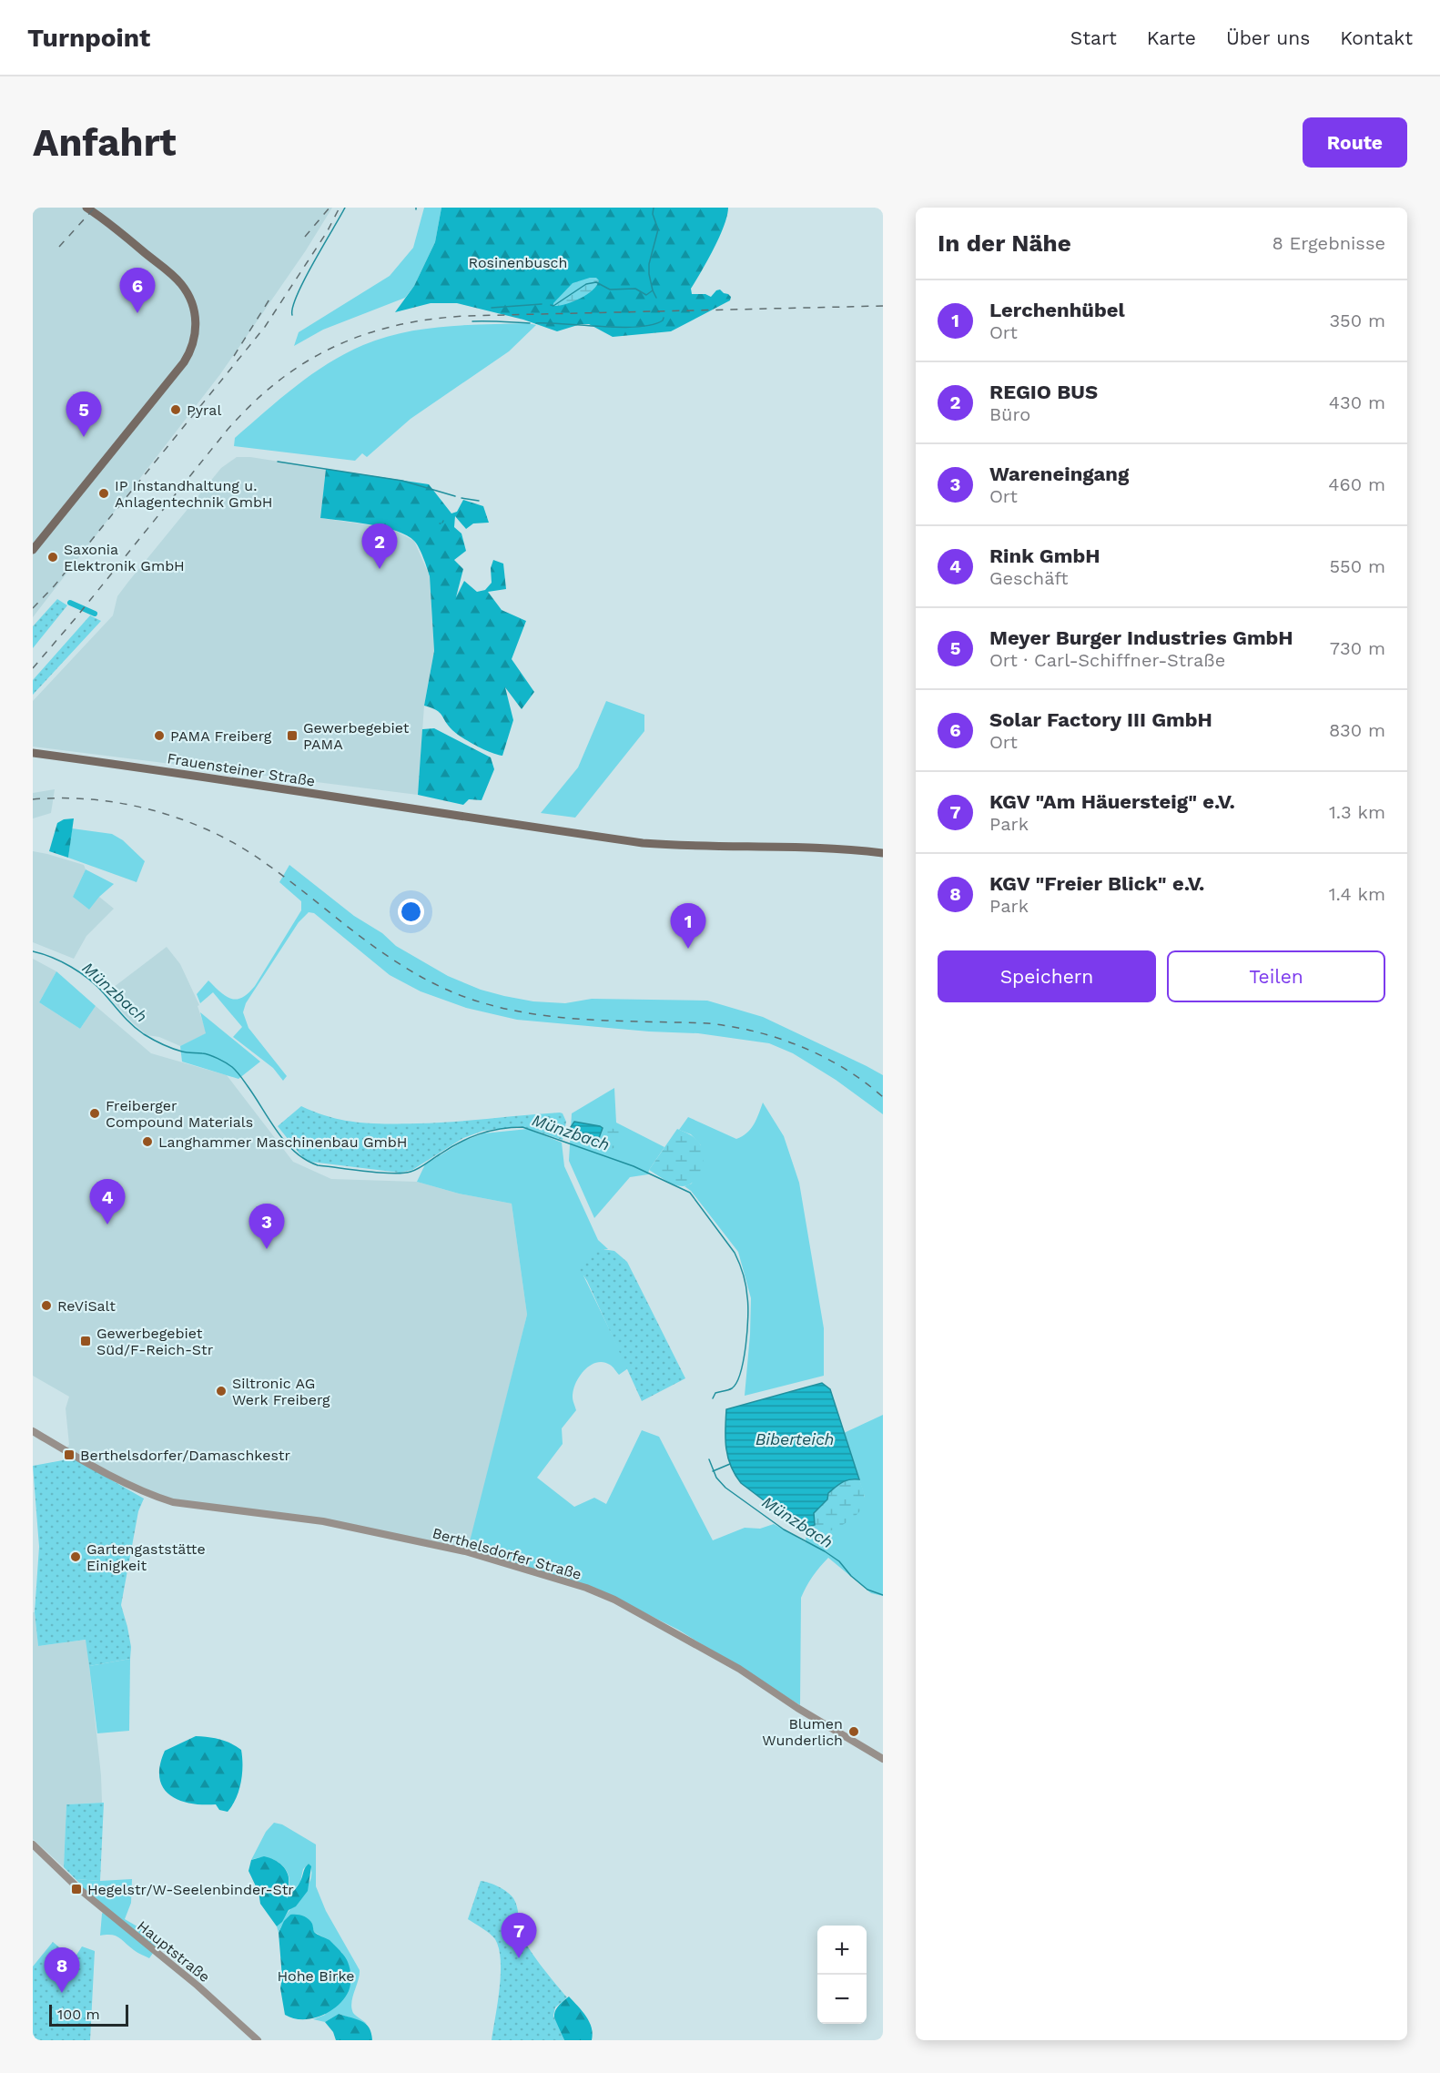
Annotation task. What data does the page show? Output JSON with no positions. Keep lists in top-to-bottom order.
{
  "streets": {
    "main road": ["Frauensteiner Straße"],
    "street": ["Berthelsdorfer Straße", "Hauptstraße"]
  },
  "water": ["Münzbach", "Biberteich"],
  "parks": ["Rosinenbusch", "Hohe Birke"],
  "places": {
    "other": [
      "Pyral",
      "IP Instandhaltung u. Anlagentechnik GmbH",
      "Saxonia Elektronik GmbH",
      "PAMA Freiberg",
      "Freiberger Compound Materials",
      "Langhammer Maschinenbau GmbH",
      "ReViSalt",
      "Siltronic AG Werk Freiberg",
      "Gartengaststätte Einigkeit",
      "Blumen Wunderlich"
    ],
    "transit": [
      "Gewerbegebiet PAMA",
      "Gewerbegebiet Süd/F-Reich-Str",
      "Berthelsdorfer/Damaschkestr",
      "Hegelstr/W-Seelenbinder-Str"
    ]
  },
  "scale_bar": "100 m",
  "page": {
    "header": "Turnpoint",
    "nav": [
      "Start",
      "Karte",
      "Über uns",
      "Kontakt"
    ],
    "buttons": [
      "Route",
      ["Speichern", "Teilen"]
    ],
    "title": "Anfahrt",
    "heading": ["In der Nähe", "8 Ergebnisse"],
    "pins": [
      "6",
      "5",
      "2",
      "1",
      "4",
      "3",
      "7",
      "8"
    ],
    "list": [
      {
        "mark": "1",
        "name": "Lerchenhübel",
        "note": "Ort",
        "value": "350 m"
      },
      {
        "mark": "2",
        "name": "REGIO BUS",
        "note": "Büro",
        "value": "430 m"
      },
      {
        "mark": "3",
        "name": "Wareneingang",
        "note": "Ort",
        "value": "460 m"
      },
      {
        "mark": "4",
        "name": "Rink GmbH",
        "note": "Geschäft",
        "value": "550 m"
      },
      {
        "mark": "5",
        "name": "Meyer Burger Industries GmbH",
        "note": "Ort · Carl-Schiffner-Straße",
        "value": "730 m"
      },
      {
        "mark": "6",
        "name": "Solar Factory III GmbH",
        "note": "Ort",
        "value": "830 m"
      },
      {
        "mark": "7",
        "name": "KGV \"Am Häuersteig\" e.V.",
        "note": "Park",
        "value": "1.3 km"
      },
      {
        "mark": "8",
        "name": "KGV \"Freier Blick\" e.V.",
        "note": "Park",
        "value": "1.4 km"
      }
    ],
    "map_buttons": ["+", "−"],
    "scale": "100 m"
  }
}
